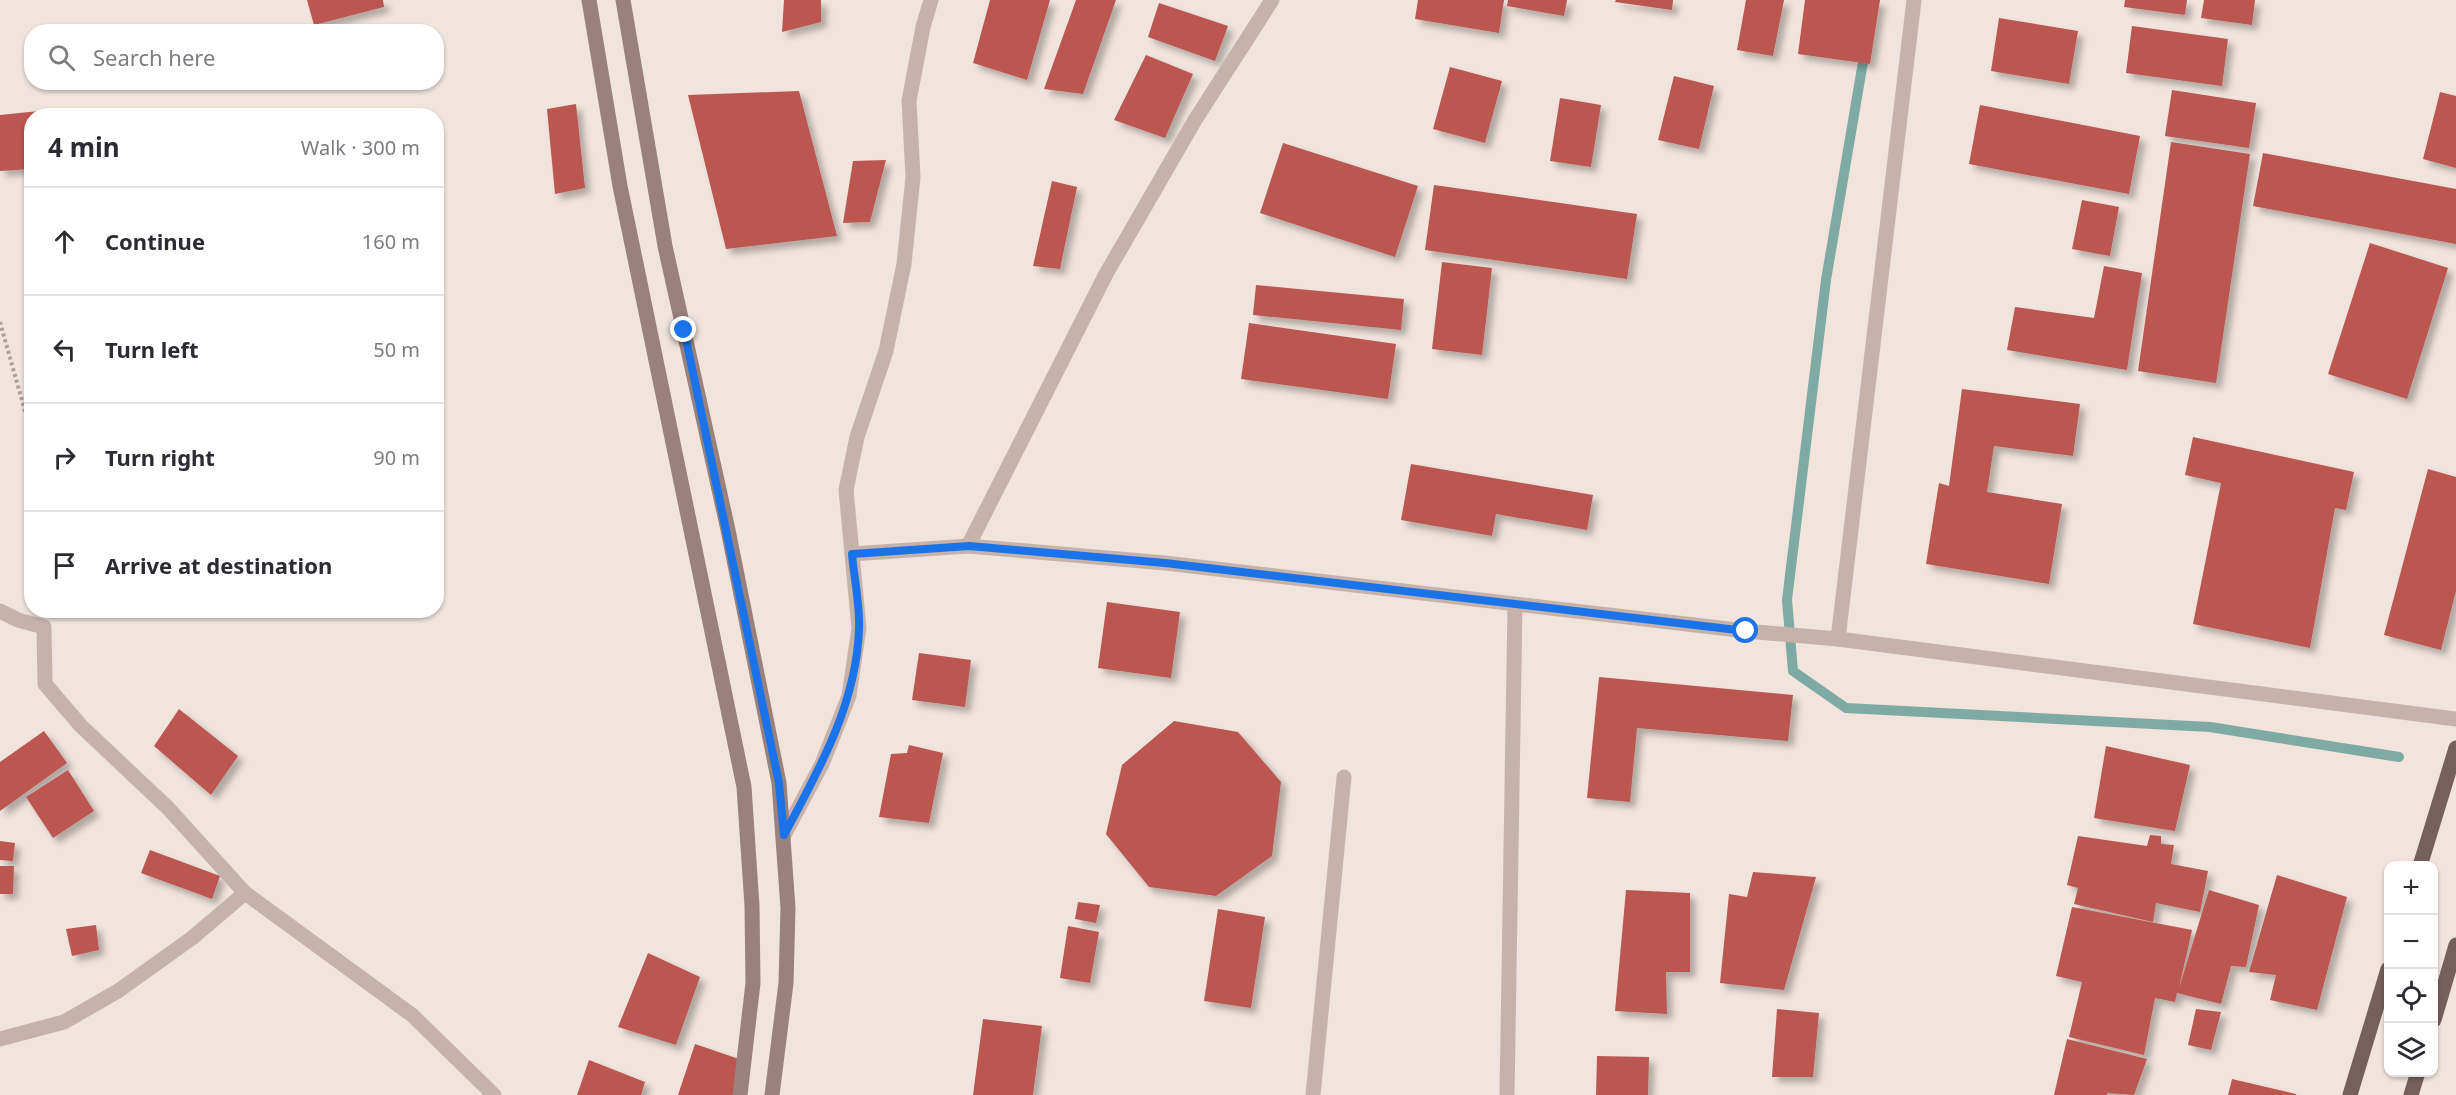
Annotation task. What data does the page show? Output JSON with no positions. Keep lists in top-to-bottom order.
{
  "page": {
    "search": "Search here",
    "heading": ["4 min", "Walk · 300 m"],
    "list": [
      ["Continue", "160 m"],
      ["Turn left", "50 m"],
      ["Turn right", "90 m"],
      "Arrive at destination"
    ],
    "map_buttons": ["+", "−"]
  }
}
